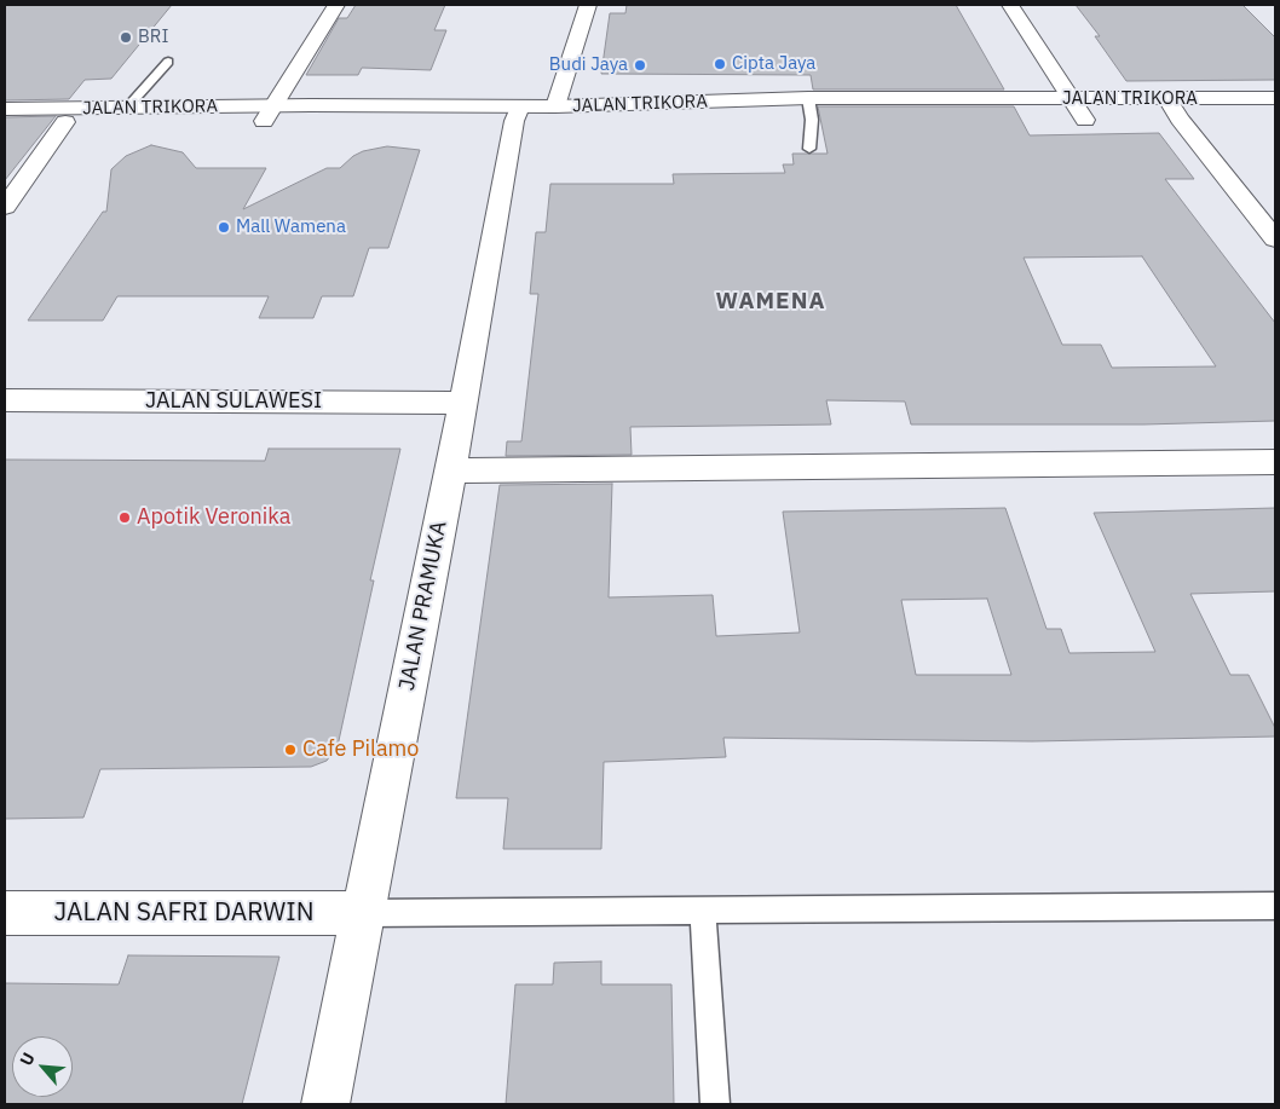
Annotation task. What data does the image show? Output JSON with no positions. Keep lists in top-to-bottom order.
{
  "streets": {
    "main road": [
      "JALAN TRIKORA",
      "JALAN SULAWESI",
      "JALAN PRAMUKA",
      "JALAN SAFRI DARWIN"
    ]
  },
  "crossings": [
    ["JALAN TRIKORA", "JALAN PRAMUKA"],
    ["JALAN SULAWESI", "JALAN PRAMUKA"],
    ["JALAN PRAMUKA", "JALAN SAFRI DARWIN"]
  ],
  "districts": ["WAMENA"],
  "places": [
    "BRI",
    "Cipta Jaya",
    "Budi Jaya",
    "Mall Wamena",
    "Apotik Veronika",
    "Cafe Pilamo"
  ],
  "north": "top left"
}
